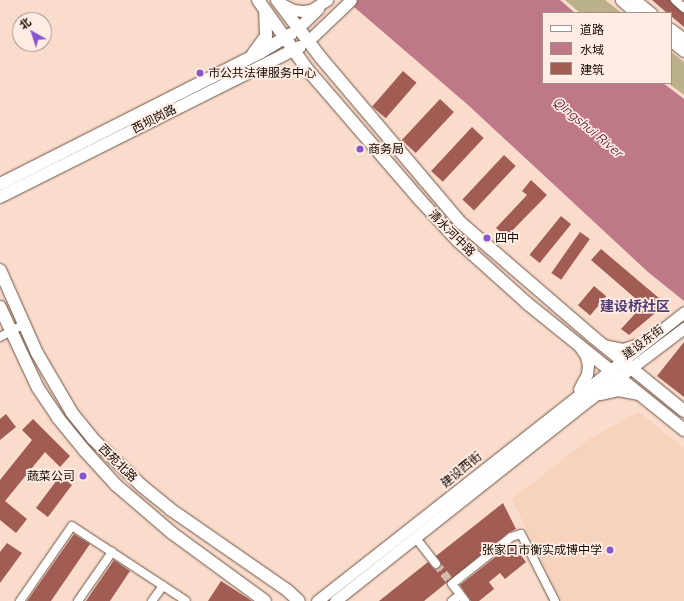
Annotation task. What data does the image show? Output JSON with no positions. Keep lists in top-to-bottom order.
{
  "streets": {
    "main road": [
      "西坝岗路",
      "清水河中路",
      "建设东街",
      "西苑北路",
      "建设西街"
    ]
  },
  "crossings": [
    ["西坝岗路", "清水河中路"],
    ["清水河中路", "建设东街"],
    ["清水河中路", "建设西街"],
    ["建设东街", "建设西街"]
  ],
  "districts": ["建设桥社区"],
  "water": ["Qingshui River"],
  "places": [
    "市公共法律服务中心",
    "商务局",
    "四中",
    "蔬菜公司",
    "张家口市衡实成博中学"
  ],
  "legend": ["道路", "水域", "建筑"],
  "north": "top left"
}
